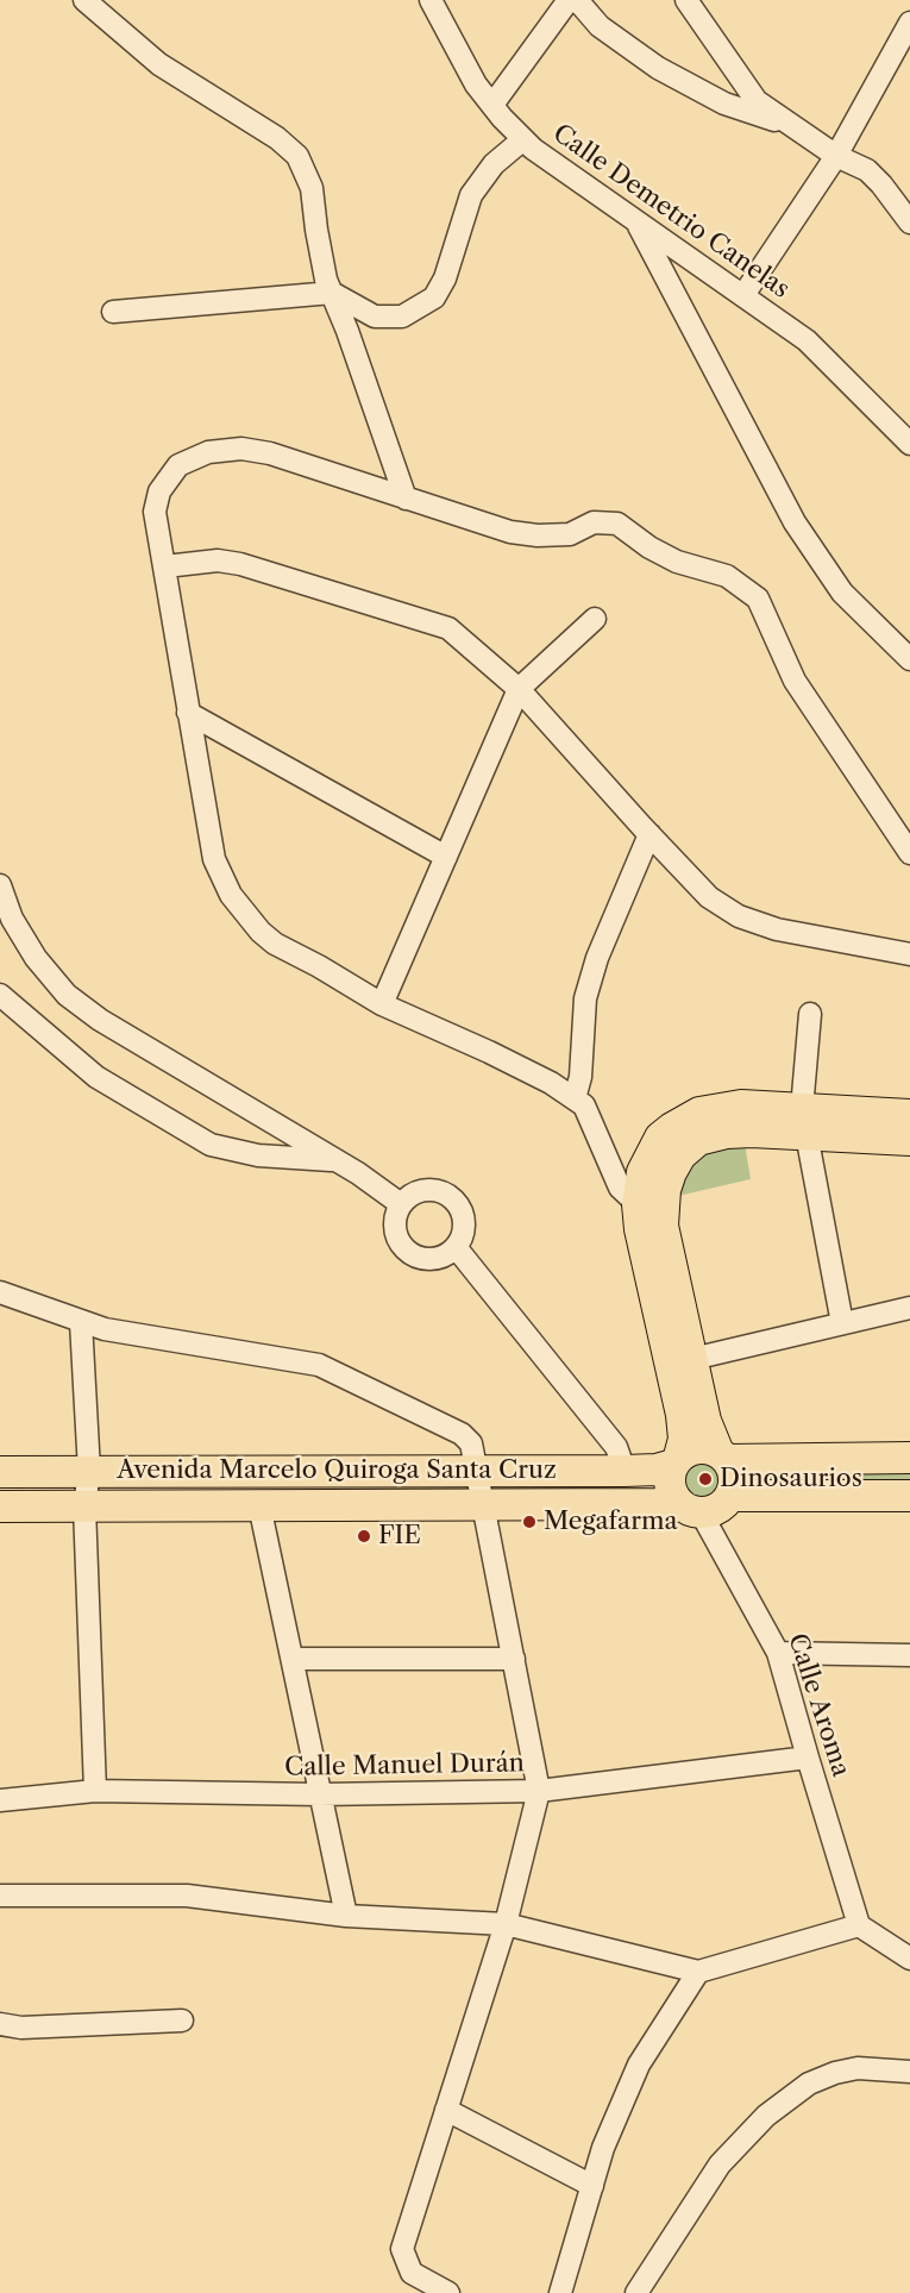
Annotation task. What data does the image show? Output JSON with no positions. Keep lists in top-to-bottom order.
{
  "streets": {
    "highway": ["Avenida Marcelo Quiroga Santa Cruz"],
    "street": ["Calle Demetrio Canelas", "Calle Aroma", "Calle Manuel Durán"]
  },
  "crossings": [
    ["Avenida Marcelo Quiroga Santa Cruz", "Calle Aroma"],
    ["Calle Aroma", "Calle Manuel Durán"]
  ],
  "places": ["Dinosaurios", "Megafarma", "FIE"]
}
